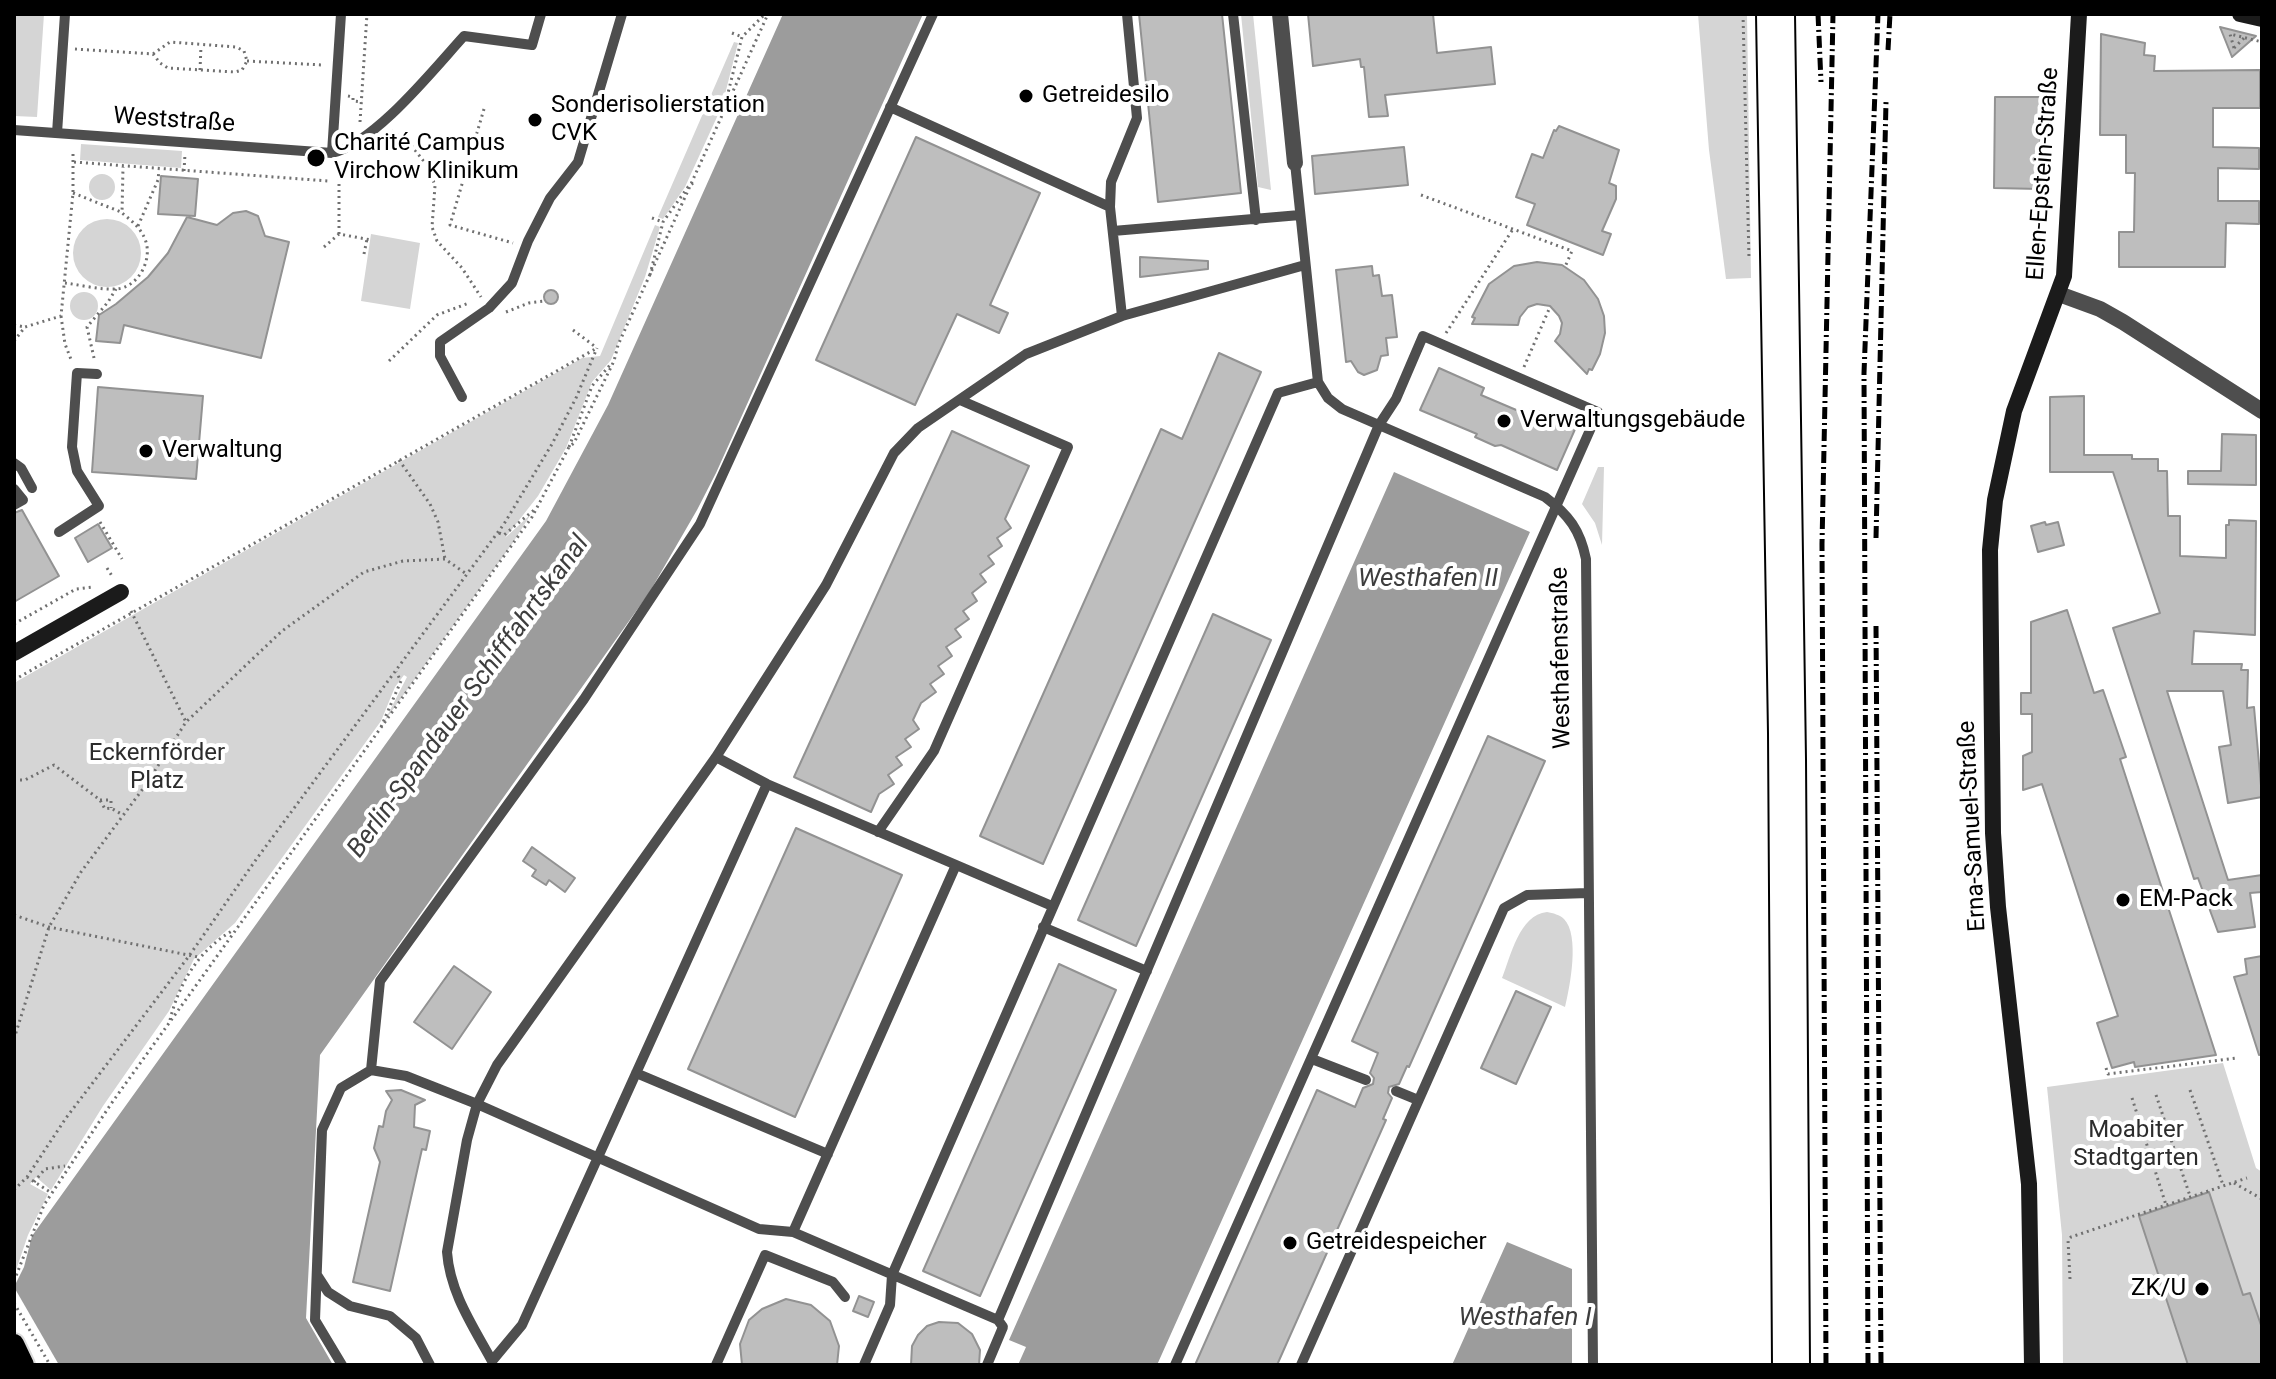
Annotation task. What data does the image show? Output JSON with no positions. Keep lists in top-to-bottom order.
{
  "streets": {
    "main road": ["Ellen-Epstein-Straße", "Erna-Samuel-Straße"],
    "lane": ["Weststraße", "Westhafenstraße"]
  },
  "crossings": [
    ["Ellen-Epstein-Straße", "Erna-Samuel-Straße"]
  ],
  "water": ["Westhafen II", "Berlin-Spandauer Schifffahrtskanal", "Westhafen I"],
  "parks": ["Eckernförder Platz", "Moabiter Stadtgarten"],
  "places": [
    "Getreidesilo",
    "Sonderisolierstation CVK",
    "Charité Campus Virchow Klinikum",
    "Verwaltungsgebäude",
    "Verwaltung",
    "EM-Pack",
    "Getreidespeicher",
    "ZK/U"
  ]
}
